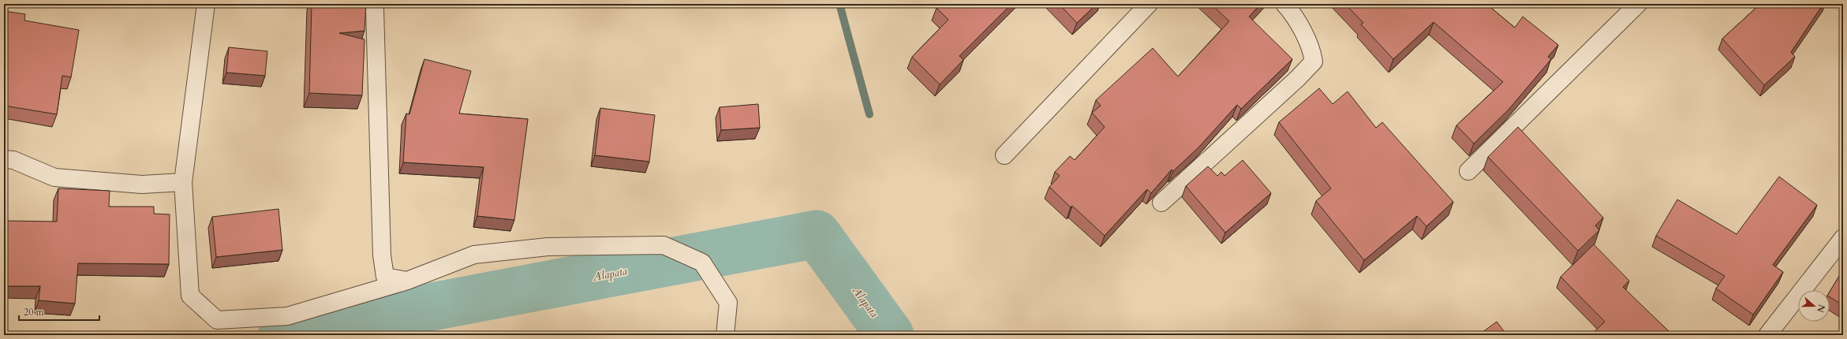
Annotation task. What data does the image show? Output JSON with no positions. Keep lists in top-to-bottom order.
{
  "water": ["Alapata"],
  "scale_bar": "20 m",
  "north": "right"
}
